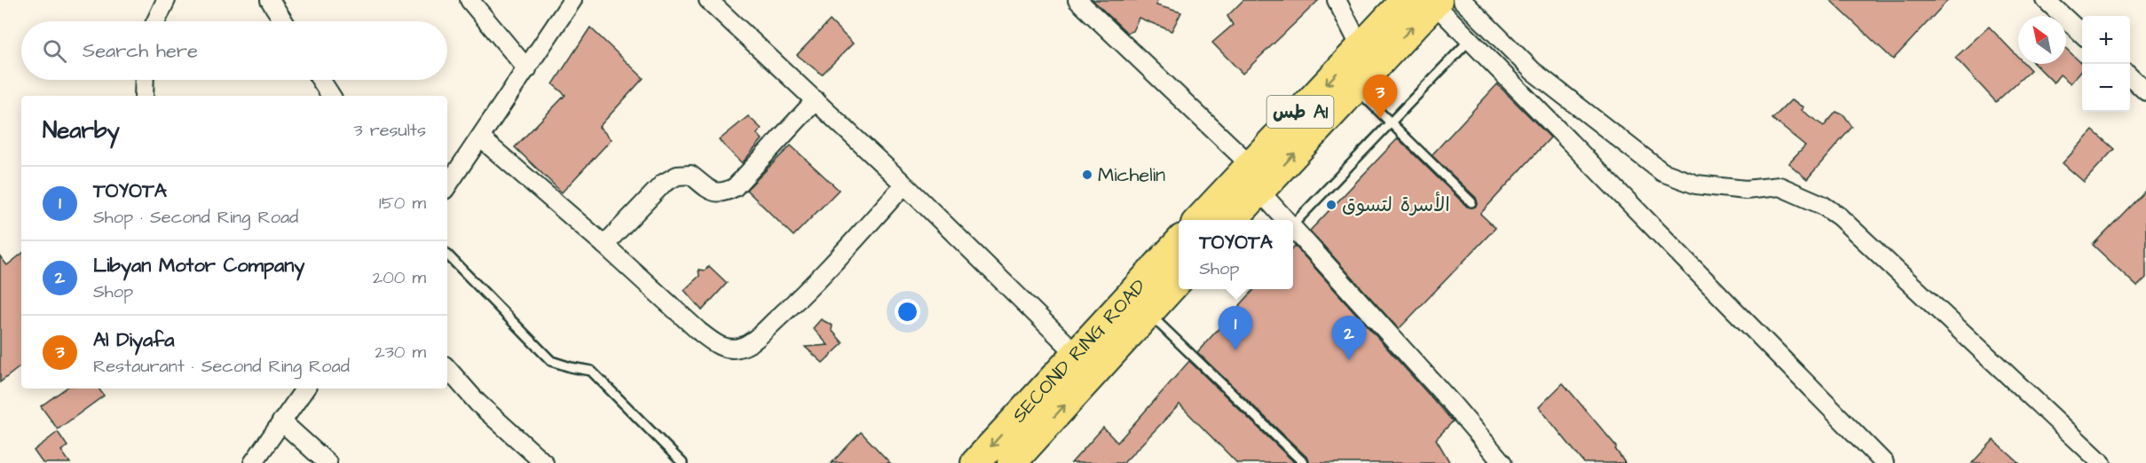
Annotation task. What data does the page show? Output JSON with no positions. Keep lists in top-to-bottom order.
{
  "streets": {
    "highway": ["طس A1", "SECOND RING ROAD"]
  },
  "places": ["Michelin", "الأسرة لتسوق"],
  "north": "top left",
  "page": {
    "map_buttons": ["+", "−"],
    "search": "Search here",
    "pins": ["3", "1", "2"],
    "heading": ["Nearby", "3 results"],
    "list": [
      {
        "mark": "1",
        "name": "TOYOTA",
        "note": "Shop · Second Ring Road",
        "value": "150 m"
      },
      {
        "mark": "2",
        "name": "Libyan Motor Company",
        "note": "Shop",
        "value": "200 m"
      },
      {
        "mark": "3",
        "name": "Al Diyafa",
        "note": "Restaurant · Second Ring Road",
        "value": "230 m"
      }
    ],
    "popup": ["TOYOTA", "Shop"]
  }
}
